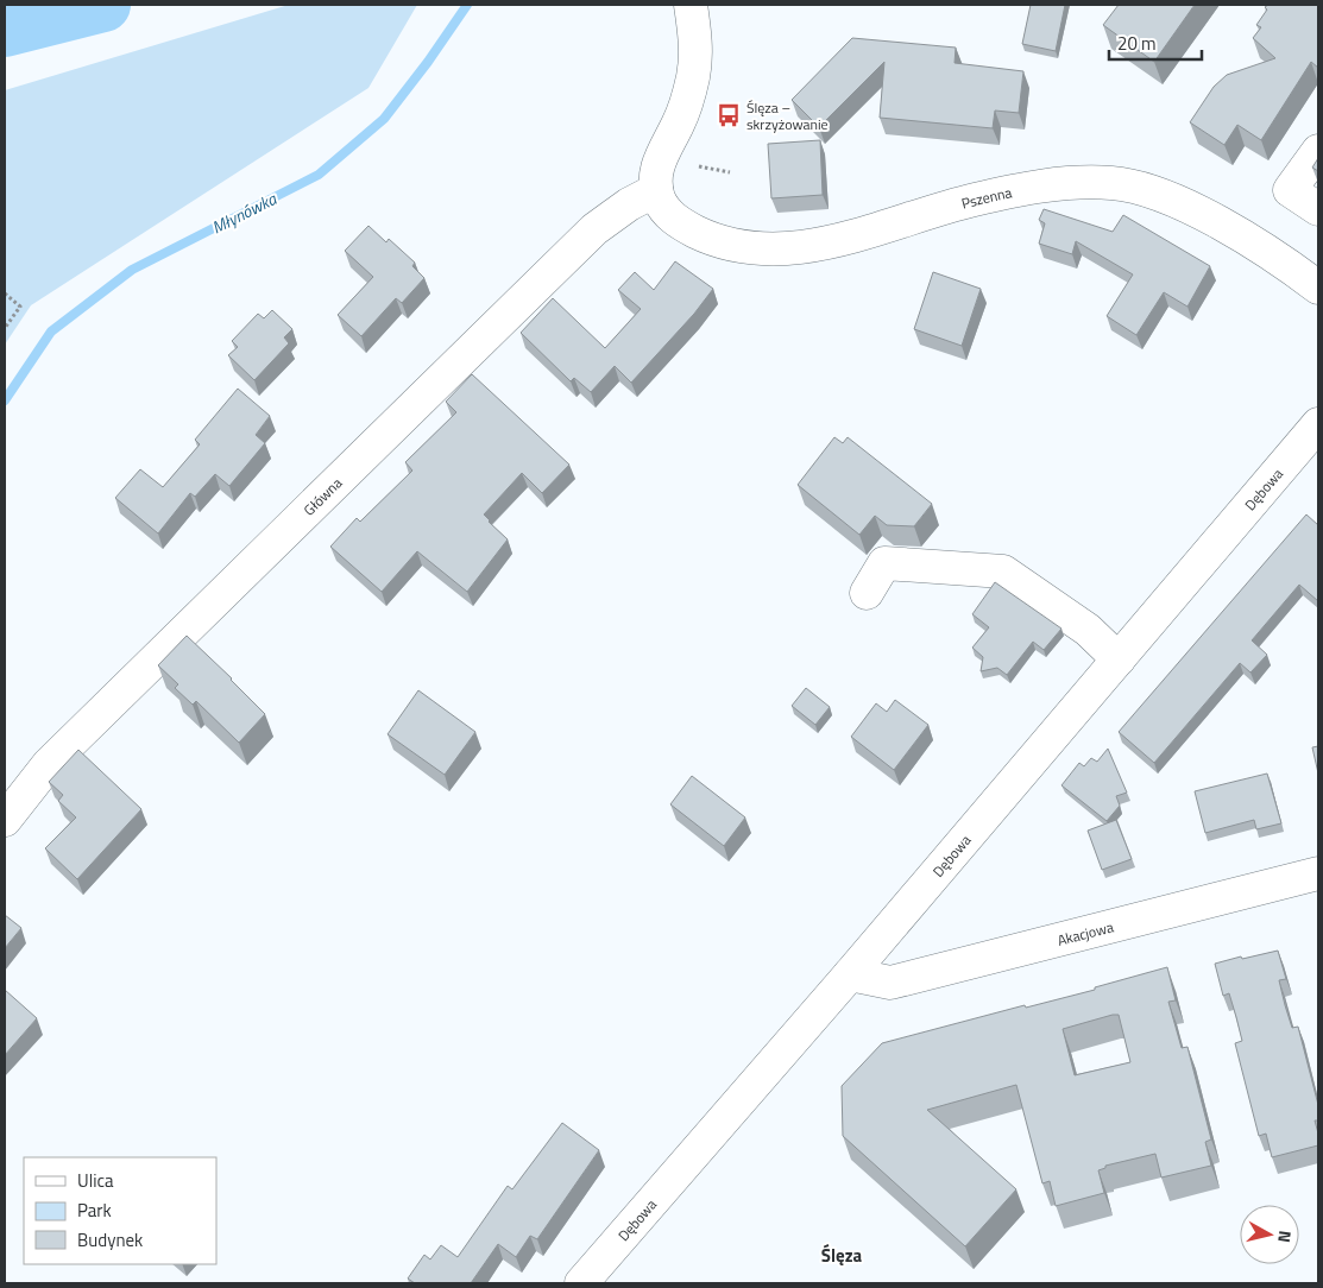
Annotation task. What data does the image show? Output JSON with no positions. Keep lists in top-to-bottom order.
{
  "streets": {
    "street": [
      "Pszenna",
      "Dębowa",
      "Główna",
      "Akacjowa"
    ]
  },
  "crossings": [
    ["Pszenna", "Główna"],
    ["Dębowa", "Akacjowa"]
  ],
  "districts": ["Ślęza"],
  "water": ["Młynówka"],
  "places": {
    "bus stop": ["Ślęza – skrzyżowanie"]
  },
  "legend": ["Ulica", "Park", "Budynek"],
  "scale_bar": "20 m",
  "north": "right"
}
